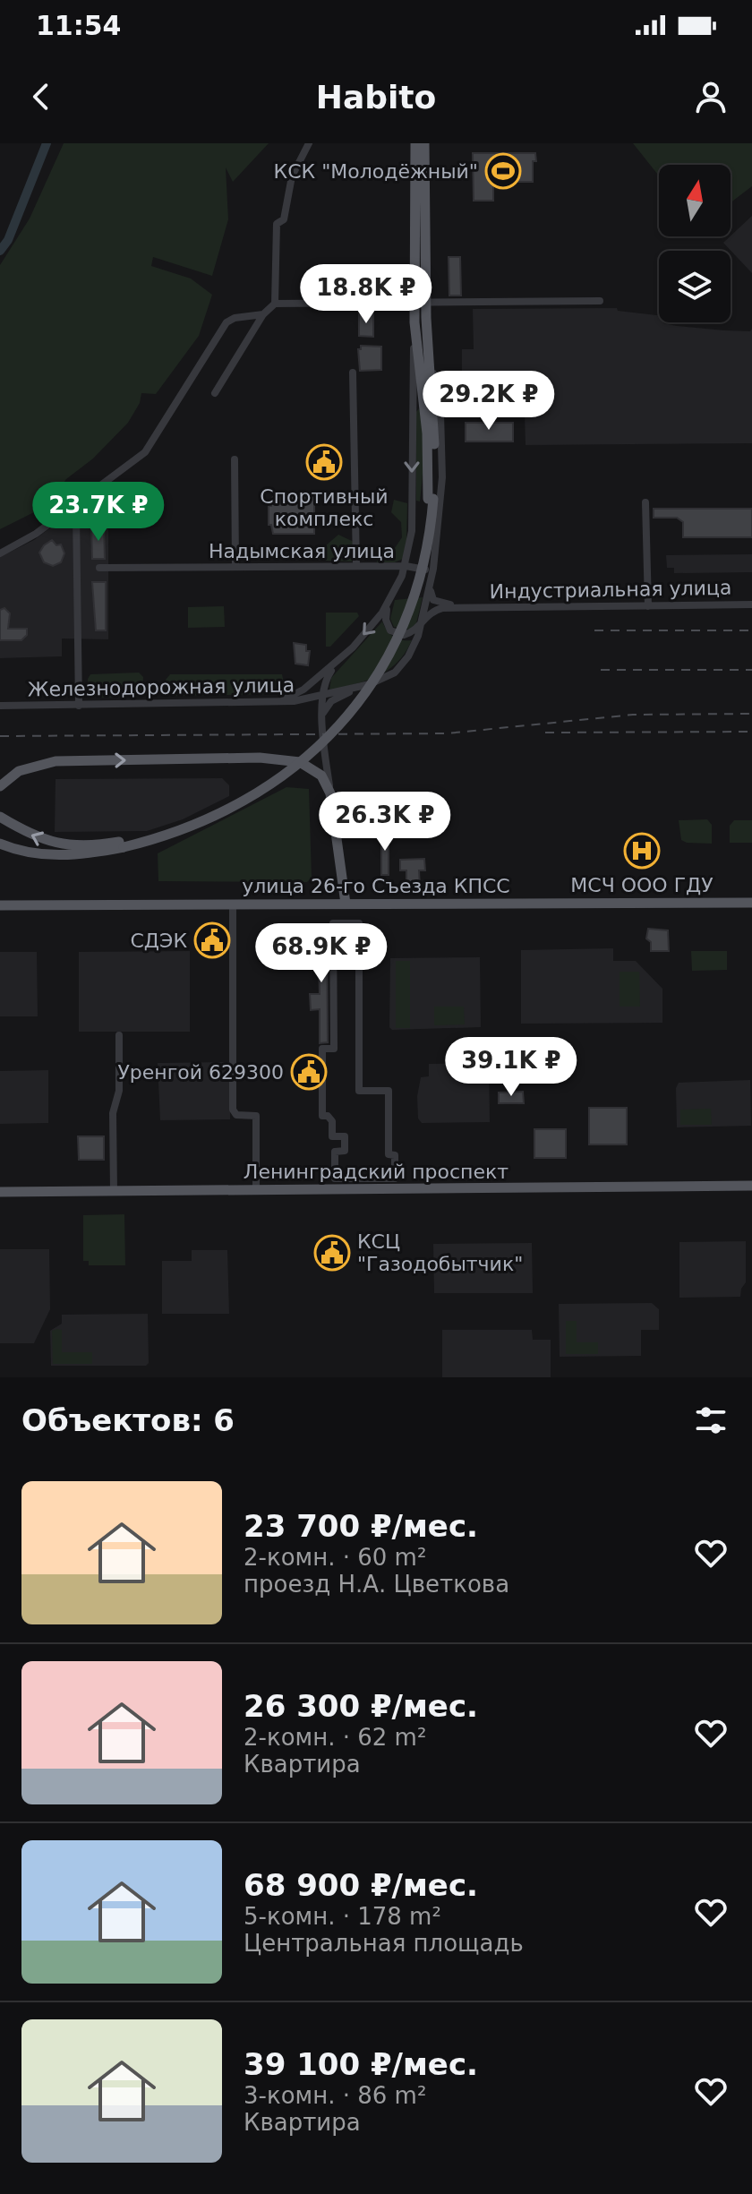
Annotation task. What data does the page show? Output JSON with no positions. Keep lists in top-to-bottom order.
{
  "streets": {
    "main road": ["улица 26-го Съезда КПСС", "Ленинградский проспект"],
    "street": ["Надымская улица", "Индустриальная улица", "Железнодорожная улица"]
  },
  "places": {
    "sports": ["КСК \"Молодёжный\""],
    "public building": [
      "Спортивный комплекс",
      "СДЭК",
      "Уренгой 629300",
      "КСЦ \"Газодобытчик\""
    ],
    "hospital": ["МСЧ ООО ГДУ"]
  },
  "north": "top",
  "page": {
    "status": "11:54",
    "header": "Habito",
    "price": [
      "18.8K ₽",
      "29.2K ₽",
      "23.7K ₽",
      "26.3K ₽",
      "68.9K ₽",
      "39.1K ₽"
    ],
    "heading": "Объектов: 6",
    "list": [
      {
        "name": "23 700 ₽/мес.",
        "note": "2-комн. · 60 m² · проезд Н.А. Цветкова"
      },
      {
        "name": "26 300 ₽/мес.",
        "note": "2-комн. · 62 m² · Квартира"
      },
      {
        "name": "68 900 ₽/мес.",
        "note": "5-комн. · 178 m² · Центральная площадь"
      },
      {
        "name": "39 100 ₽/мес.",
        "note": "3-комн. · 86 m² · Квартира"
      }
    ]
  }
}
